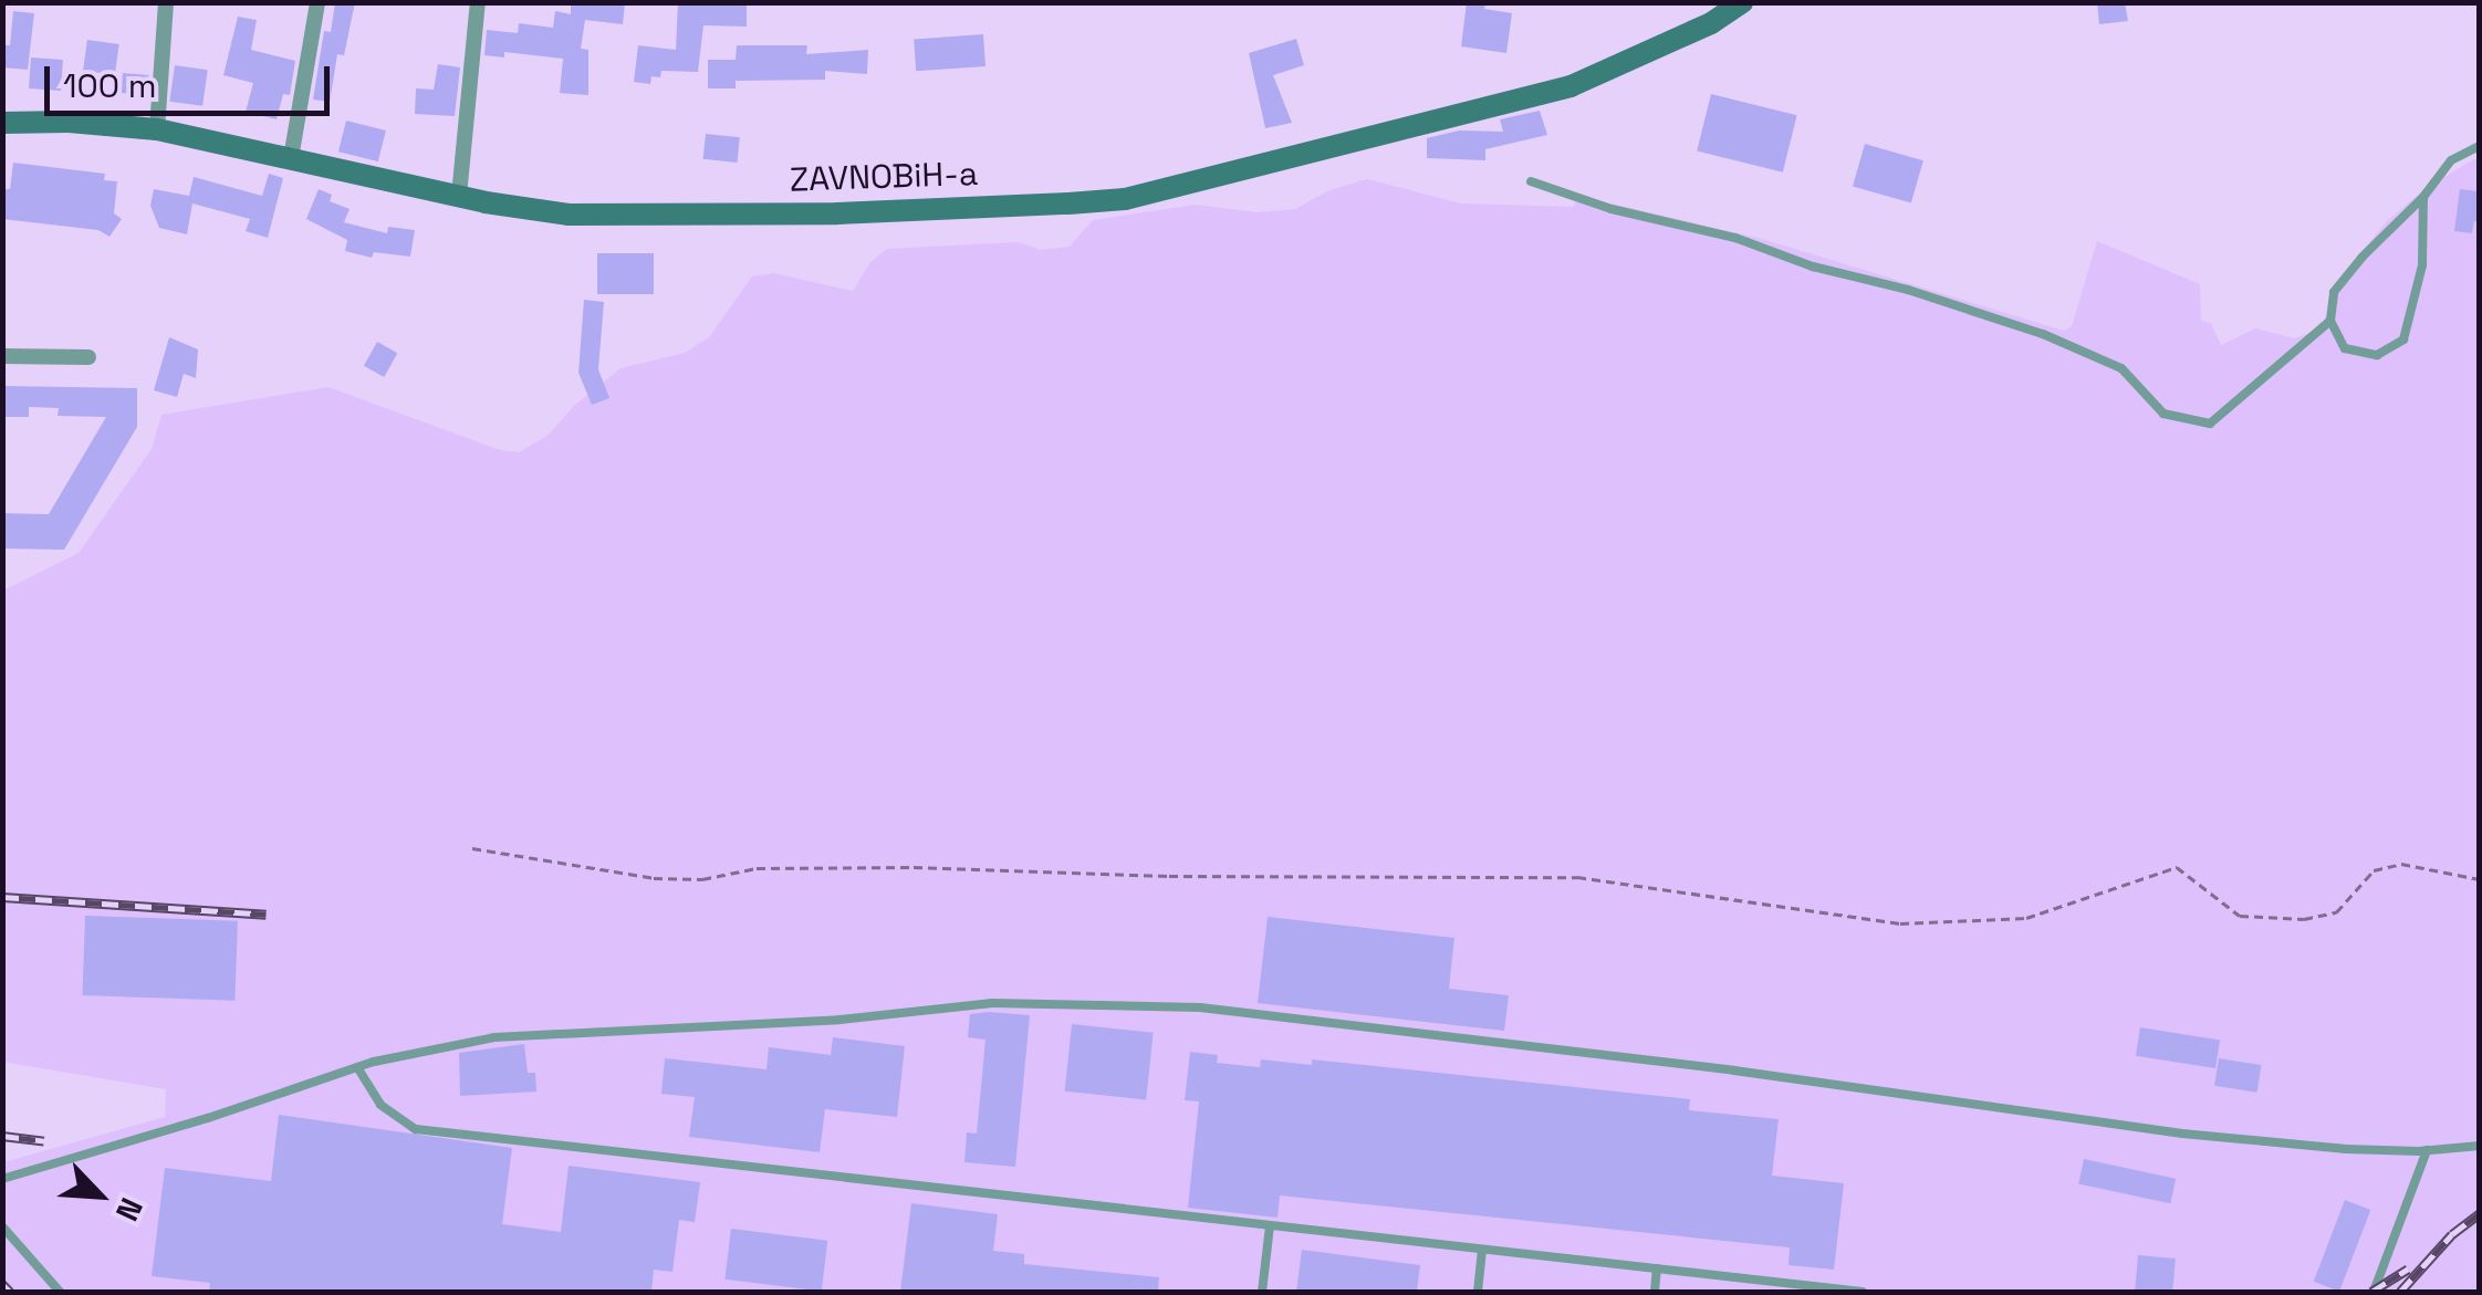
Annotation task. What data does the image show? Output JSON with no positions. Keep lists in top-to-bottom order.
{
  "streets": {
    "main road": ["ZAVNOBiH-a"]
  },
  "scale_bar": "100 m",
  "north": "bottom right"
}
